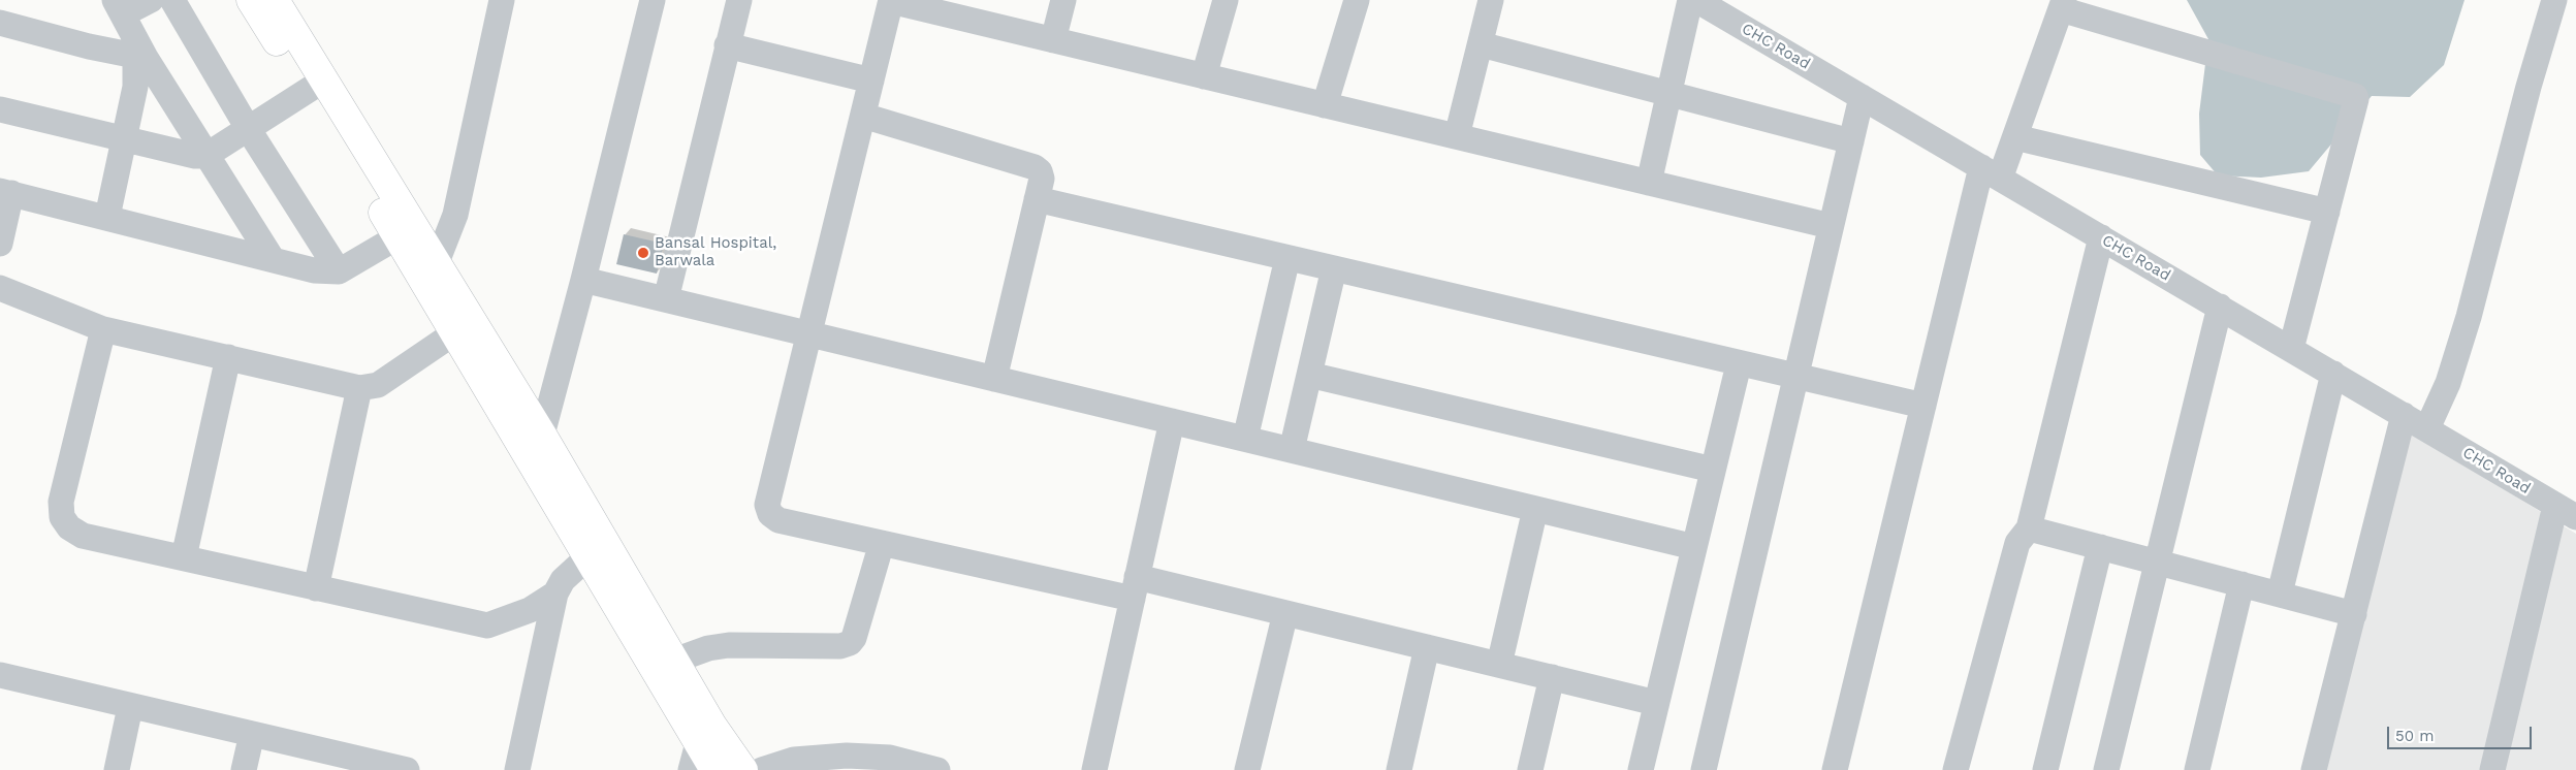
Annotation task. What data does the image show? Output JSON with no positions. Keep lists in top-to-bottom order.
{
  "streets": {
    "street": ["CHC Road"]
  },
  "places": ["Bansal Hospital, Barwala"],
  "scale_bar": "50 m"
}
